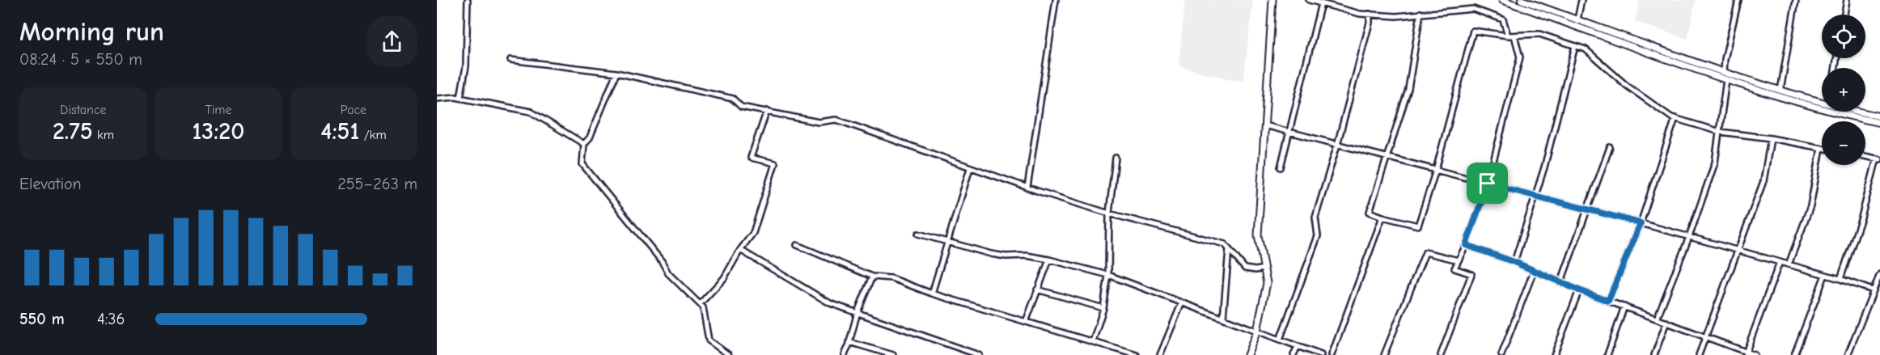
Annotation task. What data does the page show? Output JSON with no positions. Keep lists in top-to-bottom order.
{
  "page": {
    "heading": ["Morning run", "08:24 · 5 × 550 m"],
    "map_buttons": ["+", "−"],
    "stats": [
      ["Distance", "2.75 km"],
      ["Time", "13:20"],
      ["Pace", "4:51 /km"]
    ],
    "chart": ["Elevation", "255–263 m"],
    "list": [
      {
        "name": "550 m",
        "note": "4:36"
      }
    ]
  }
}
